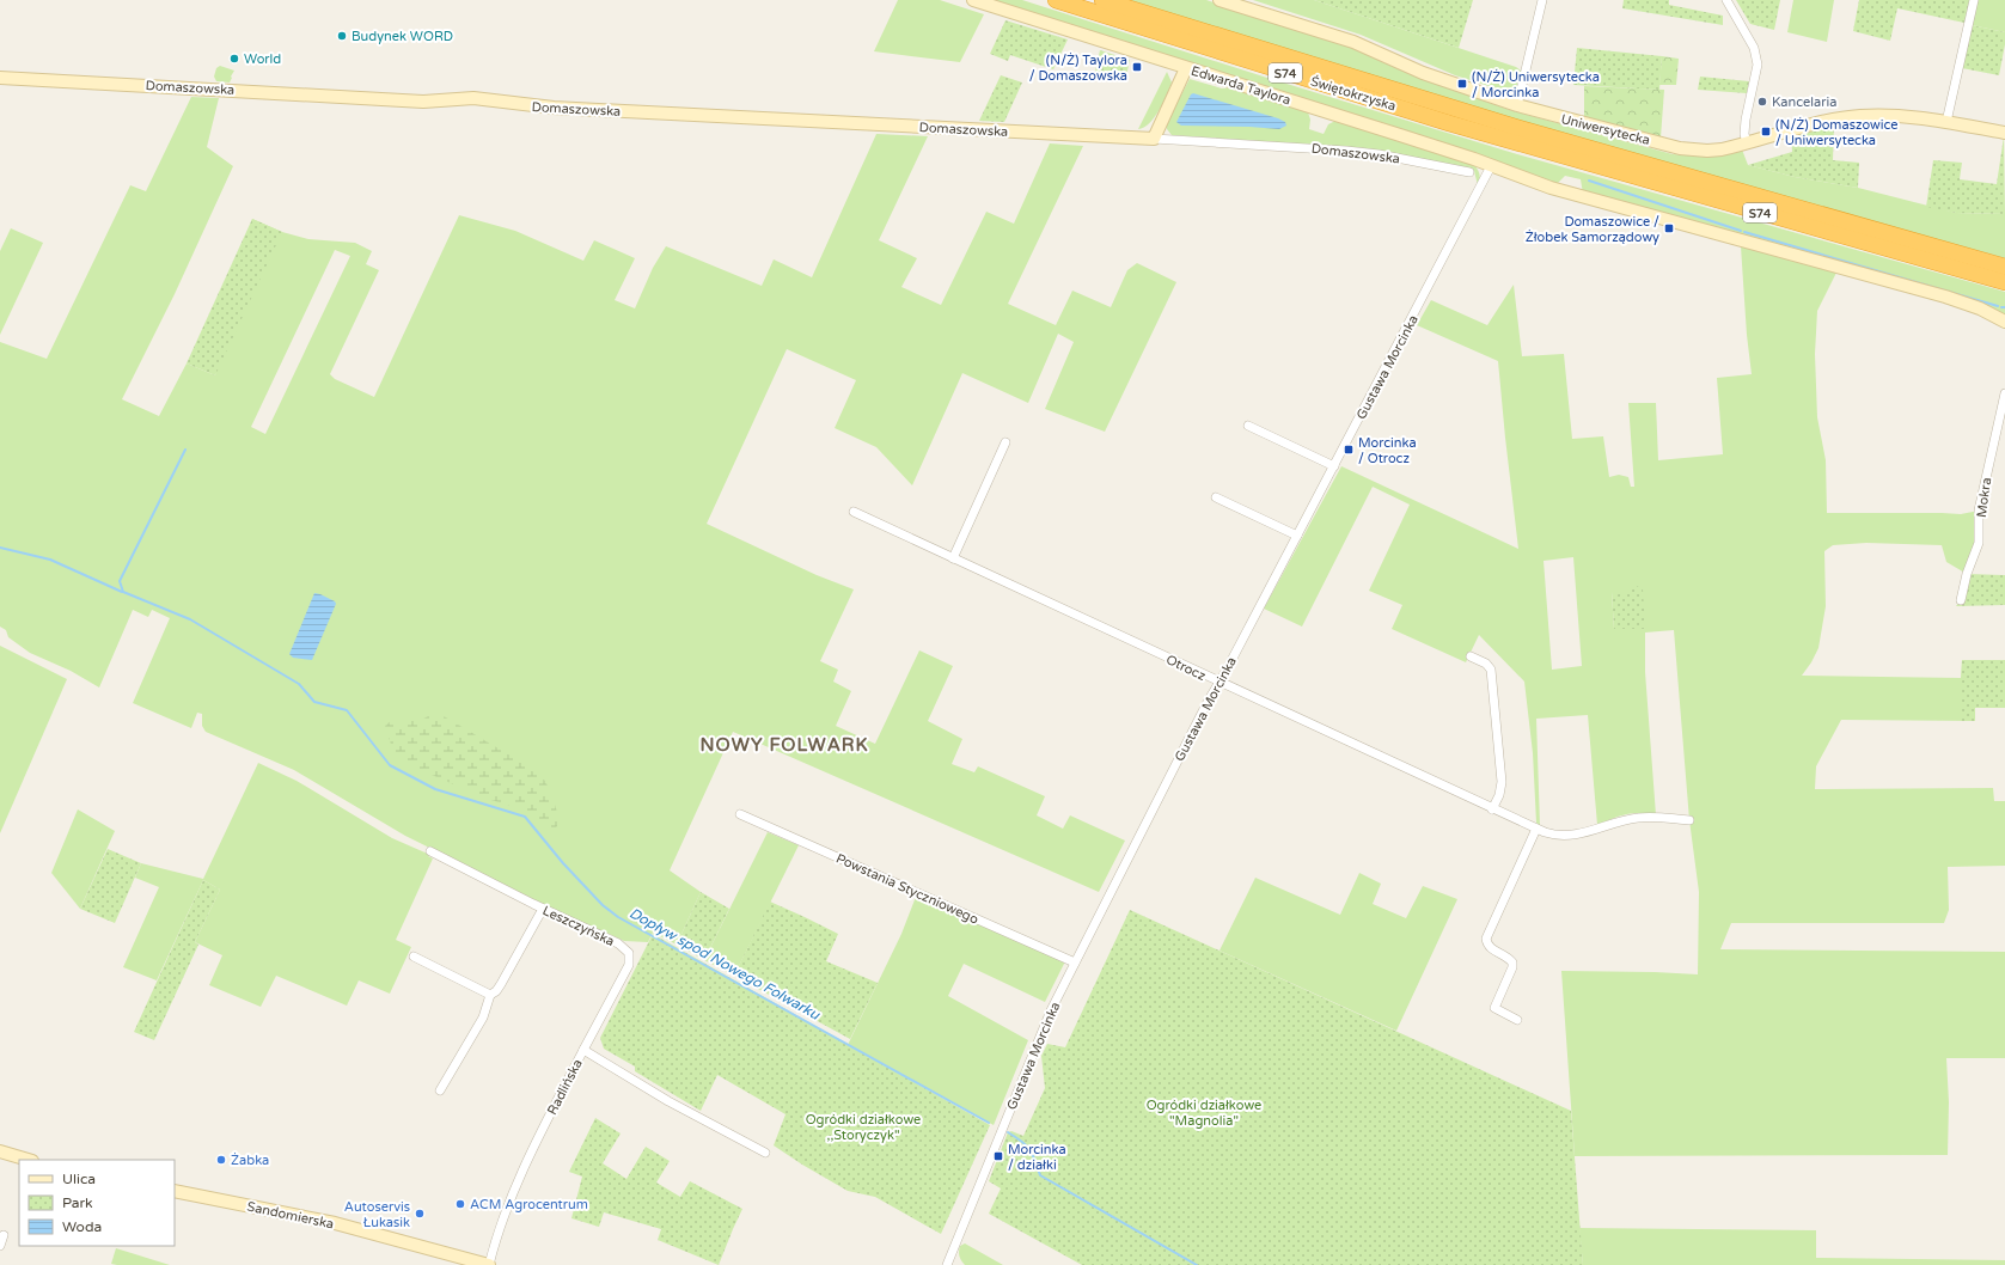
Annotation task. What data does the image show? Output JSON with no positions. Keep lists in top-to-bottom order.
{
  "streets": {
    "highway": ["S74", "Świętokrzyska"],
    "street": [
      "Edwarda Taylora",
      "Domaszowska",
      "Uniwersytecka",
      "Gustawa Morcinka",
      "Mokra",
      "Otrocz",
      "Powstania Styczniowego",
      "Leszczyńska",
      "Radlińska",
      "Sandomierska"
    ]
  },
  "crossings": [
    ["S74", "Świętokrzyska"],
    ["Edwarda Taylora", "Gustawa Morcinka"],
    ["Gustawa Morcinka", "Otrocz"],
    ["Gustawa Morcinka", "Powstania Styczniowego"],
    ["Leszczyńska", "Radlińska"],
    ["Radlińska", "Sandomierska"]
  ],
  "districts": ["NOWY FOLWARK"],
  "water": ["Dopływ spod Nowego Folwarku"],
  "parks": ["Ogródki działkowe \"Magnolia\"", "Ogródki działkowe ,,Storyczyk\""],
  "places": {
    "other": [
      "Budynek WORD",
      "World",
      "Kancelaria",
      "Żabka",
      "ACM Agrocentrum",
      "Autoservis Łukasik"
    ],
    "transit": [
      "(N/Ż) Taylora / Domaszowska",
      "(N/Ż) Uniwersytecka / Morcinka",
      "(N/Ż) Domaszowice / Uniwersytecka",
      "Domaszowice / Żłobek Samorządowy",
      "Morcinka / Otrocz",
      "Morcinka / działki"
    ]
  },
  "legend": ["Ulica", "Park", "Woda"]
}
